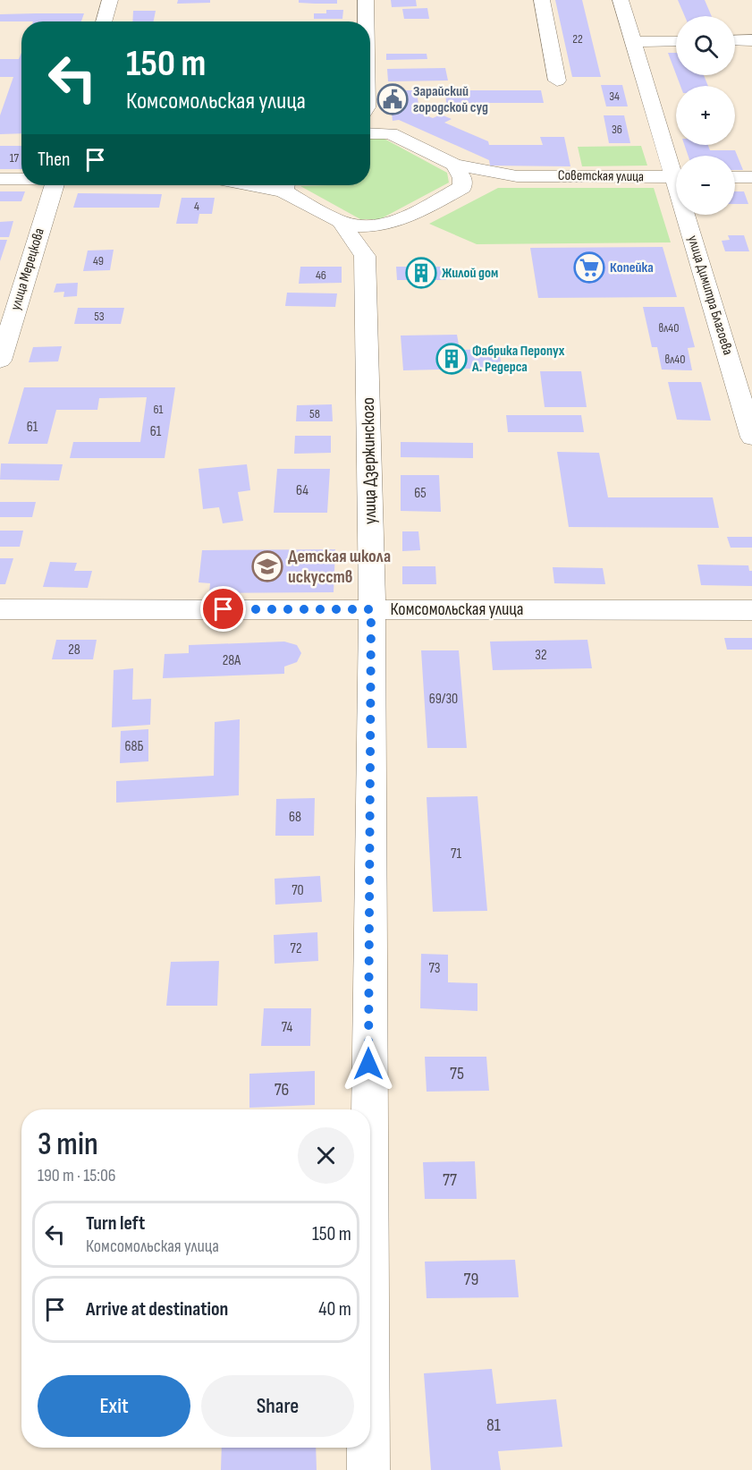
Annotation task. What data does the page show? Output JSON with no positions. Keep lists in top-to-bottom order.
{
  "streets": {
    "street": [
      "Советская улица",
      "улица Мерецкова",
      "улица Димитра Благоева",
      "улица Дзержинского",
      "Комсомольская улица"
    ]
  },
  "crossings": [
    ["улица Дзержинского", "Комсомольская улица"]
  ],
  "places": {
    "public building": ["Зарайский городской суд"],
    "supermarket": ["Копейка"],
    "building": ["Жилой дом", "Фабрика Перопух А. Редерса"],
    "school or university": ["Детская школа искусств"]
  },
  "house_numbers": [
    "22",
    "34",
    "36",
    "17",
    "4",
    "49",
    "46",
    "53",
    "вл40",
    "вл40",
    "61",
    "58",
    "61",
    "61",
    "64",
    "65",
    "28",
    "32",
    "28А",
    "69/30",
    "68Б",
    "68",
    "71",
    "70",
    "72",
    "73",
    "74",
    "75",
    "76",
    "77",
    "79",
    "81"
  ],
  "page": {
    "map_buttons": ["+", "−"],
    "turn": ["150 m", "Комсомольская улица"],
    "then": "Then",
    "heading": ["3 min", "190 m · 15:06"],
    "list": [
      {
        "name": "Turn left",
        "note": "Комсомольская улица",
        "value": "150 m"
      },
      {
        "name": "Arrive at destination",
        "value": "40 m"
      }
    ],
    "buttons": ["Exit", "Share"]
  }
}
